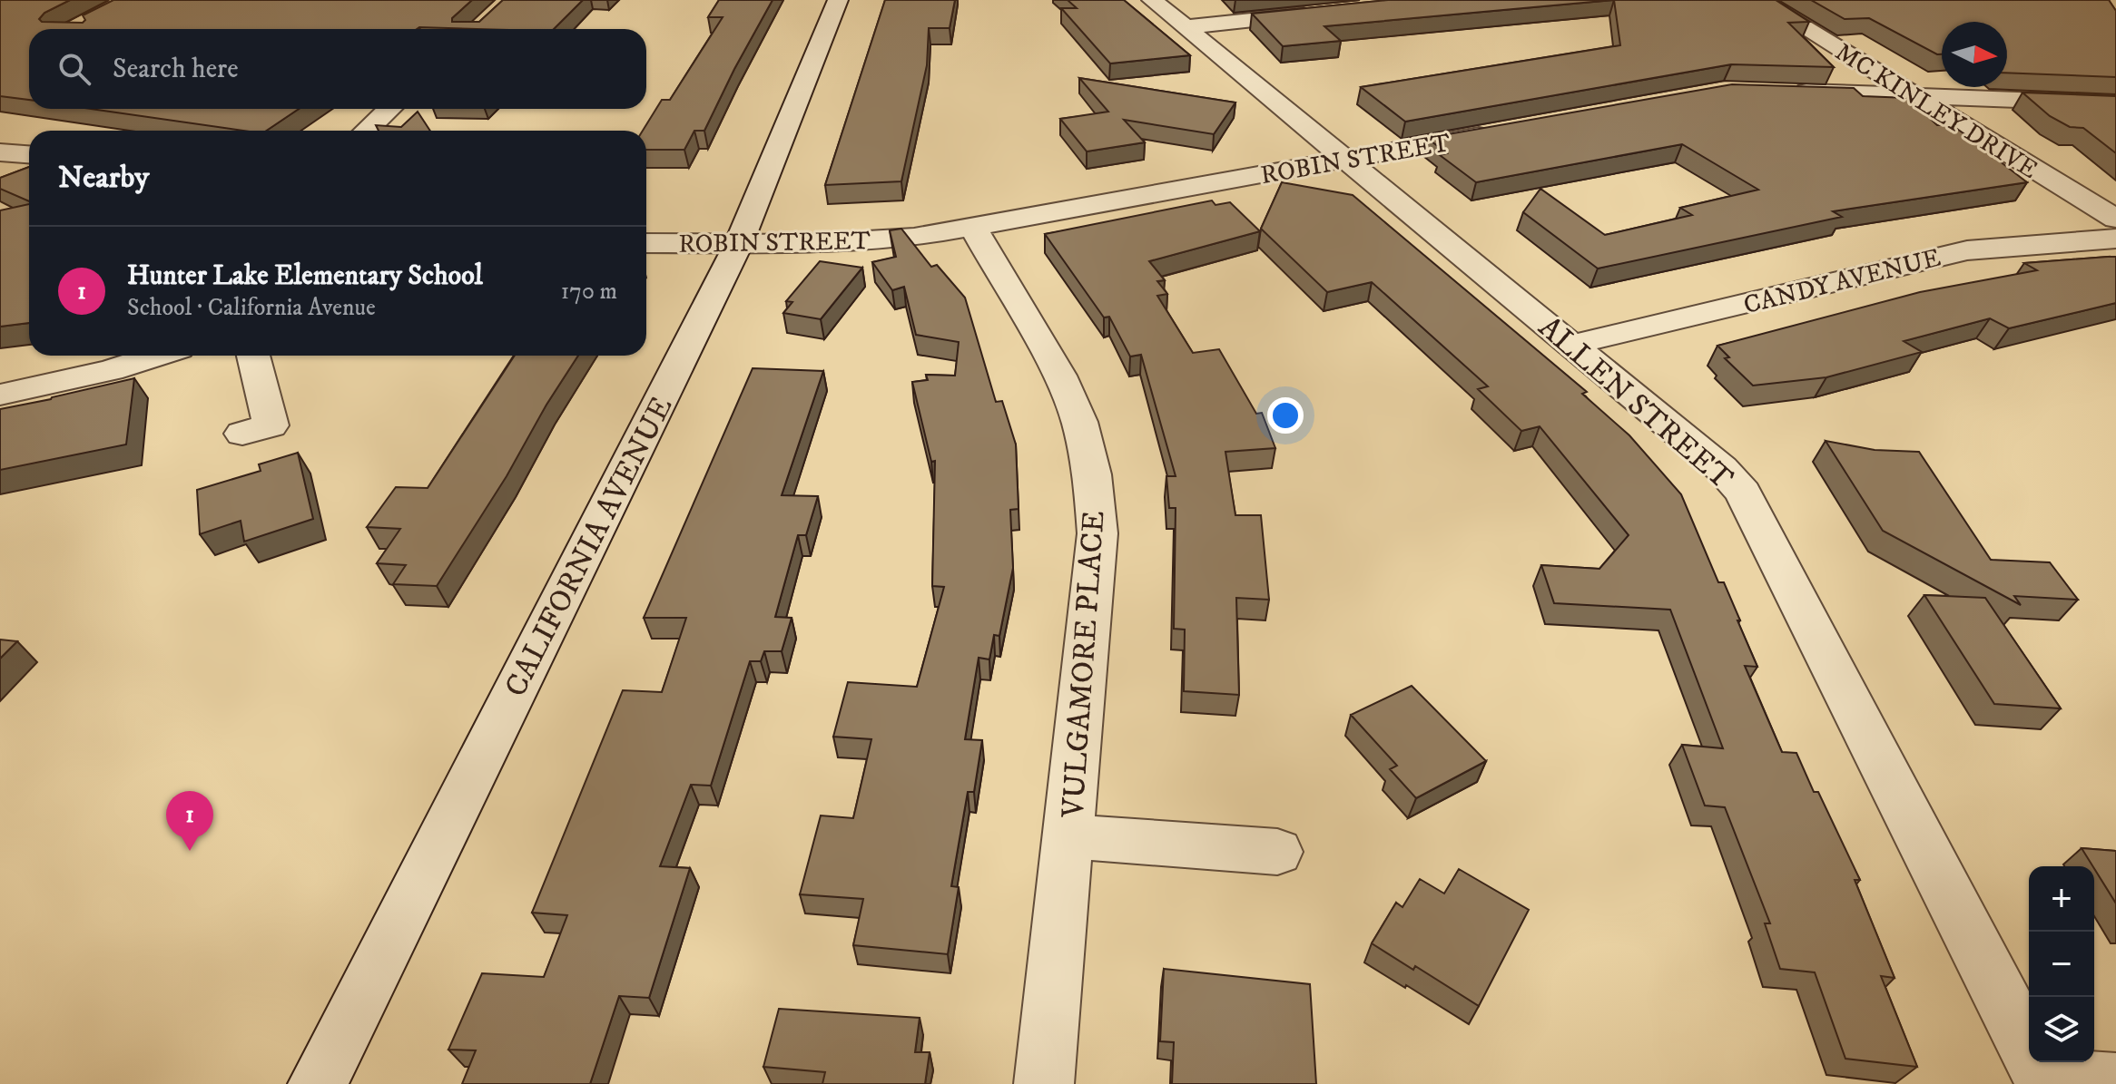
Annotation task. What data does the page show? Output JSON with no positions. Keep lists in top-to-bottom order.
{
  "streets": {
    "street": [
      "MC KINLEY DRIVE",
      "ROBIN STREET",
      "CANDY AVENUE",
      "ALLEN STREET",
      "CALIFORNIA AVENUE",
      "VULGAMORE PLACE"
    ]
  },
  "crossings": [
    ["ROBIN STREET", "ALLEN STREET"],
    ["ROBIN STREET", "CALIFORNIA AVENUE"],
    ["ROBIN STREET", "VULGAMORE PLACE"],
    ["CANDY AVENUE", "ALLEN STREET"]
  ],
  "north": "right",
  "page": {
    "search": "Search here",
    "heading": "Nearby",
    "list": [
      {
        "mark": "1",
        "name": "Hunter Lake Elementary School",
        "note": "School · California Avenue",
        "value": "170 m"
      }
    ],
    "pins": "1",
    "map_buttons": ["+", "−"]
  }
}
